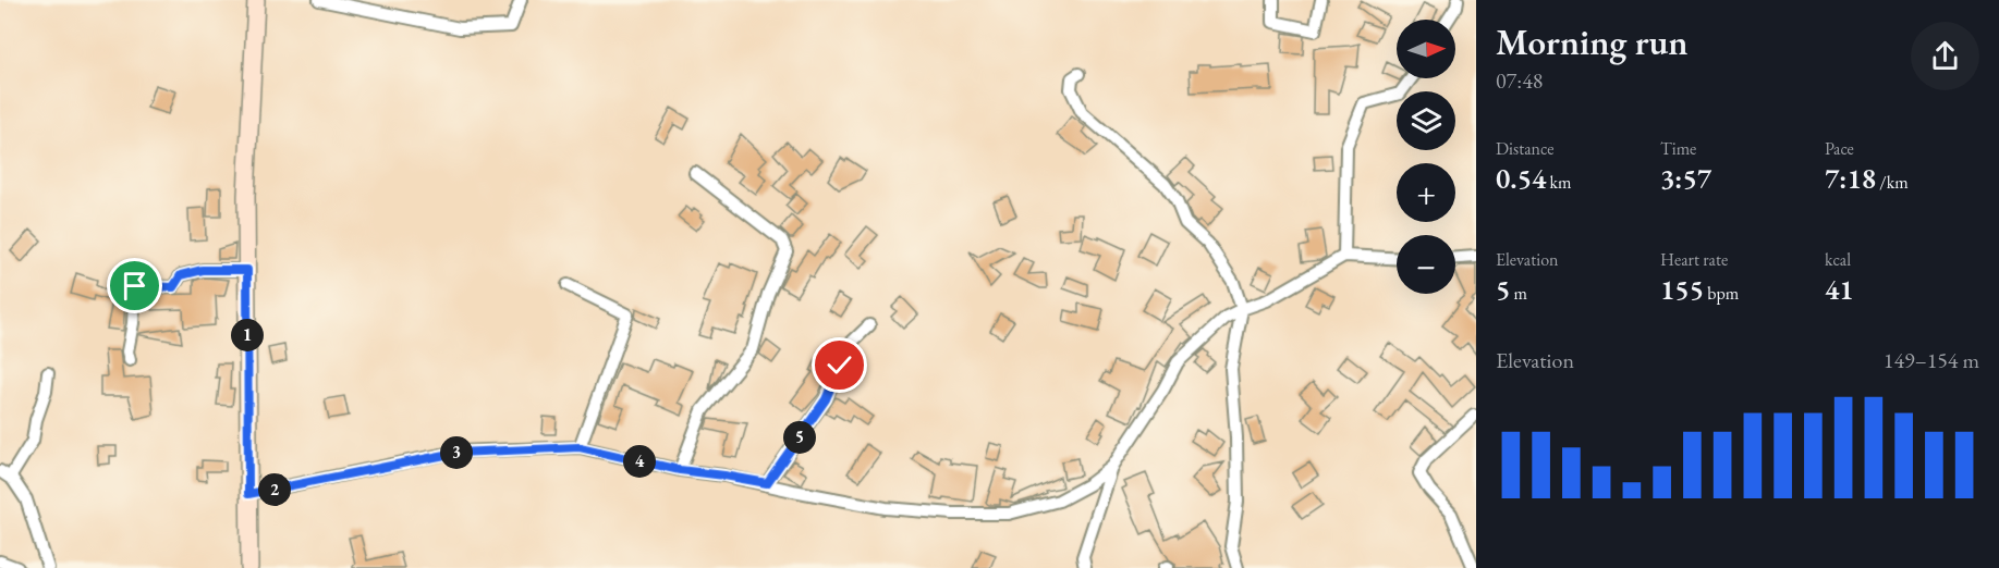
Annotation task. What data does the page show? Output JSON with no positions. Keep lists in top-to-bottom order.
{
  "north": "right",
  "page": {
    "heading": ["Morning run", "07:48"],
    "map_buttons": ["+", "−"],
    "stats": [
      ["Distance", "0.54 km"],
      ["Time", "3:57"],
      ["Pace", "7:18 /km"],
      ["Elevation", "5 m"],
      ["Heart rate", "155 bpm"],
      ["kcal", "41"]
    ],
    "pins": [
      "1",
      "5",
      "3",
      "4",
      "2"
    ],
    "chart": ["Elevation", "149–154 m"]
  }
}
